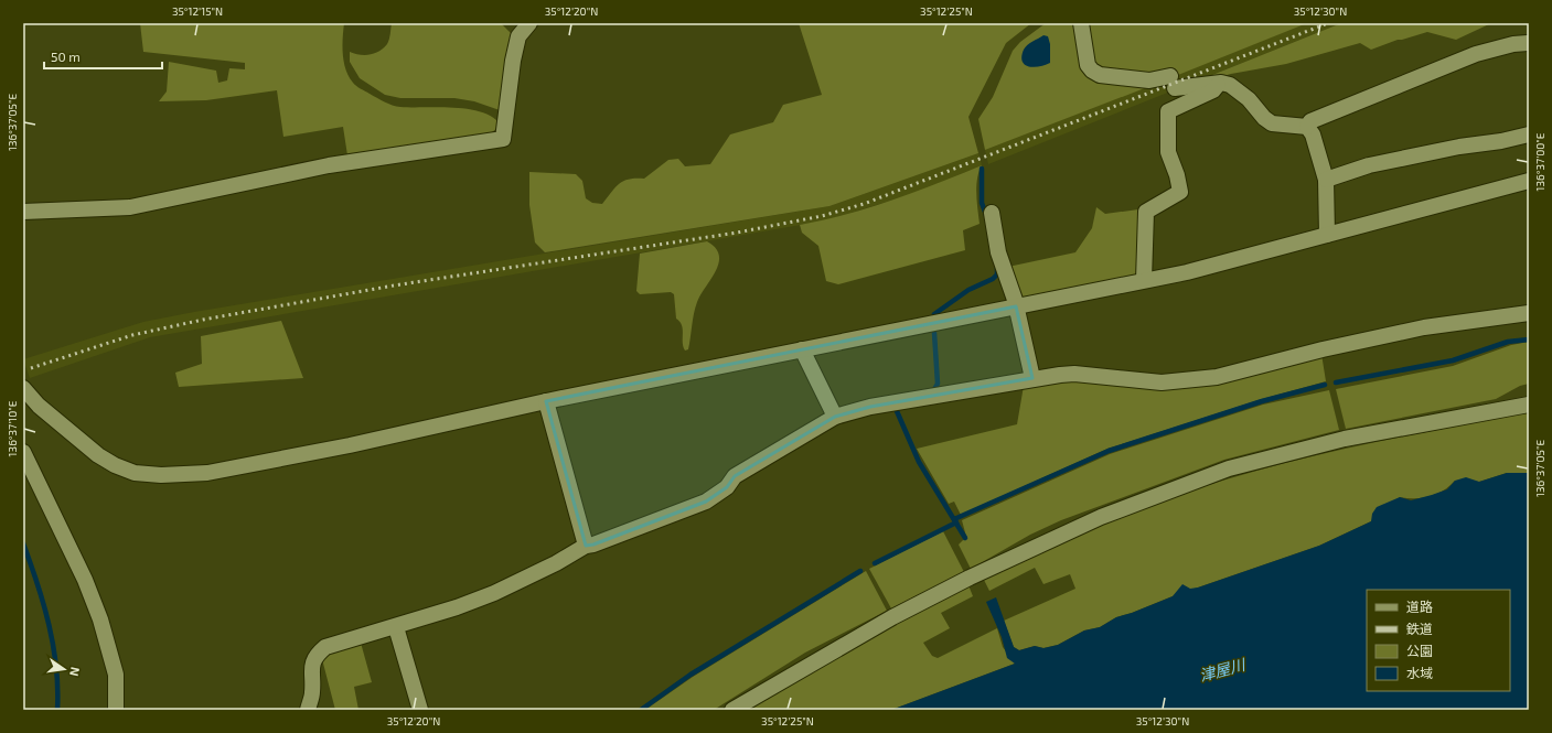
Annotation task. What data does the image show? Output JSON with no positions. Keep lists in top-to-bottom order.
{
  "water": ["津屋川"],
  "legend": [
    "道路",
    "鉄道",
    "公園",
    "水域"
  ],
  "scale_bar": "50 m",
  "north": "right",
  "coordinates": [
    "35°12'15\"N",
    "35°12'20\"N",
    "35°12'25\"N",
    "35°12'30\"N",
    "136°37'05\"E",
    "136°37'00\"E",
    "136°37'10\"E"
  ]
}
